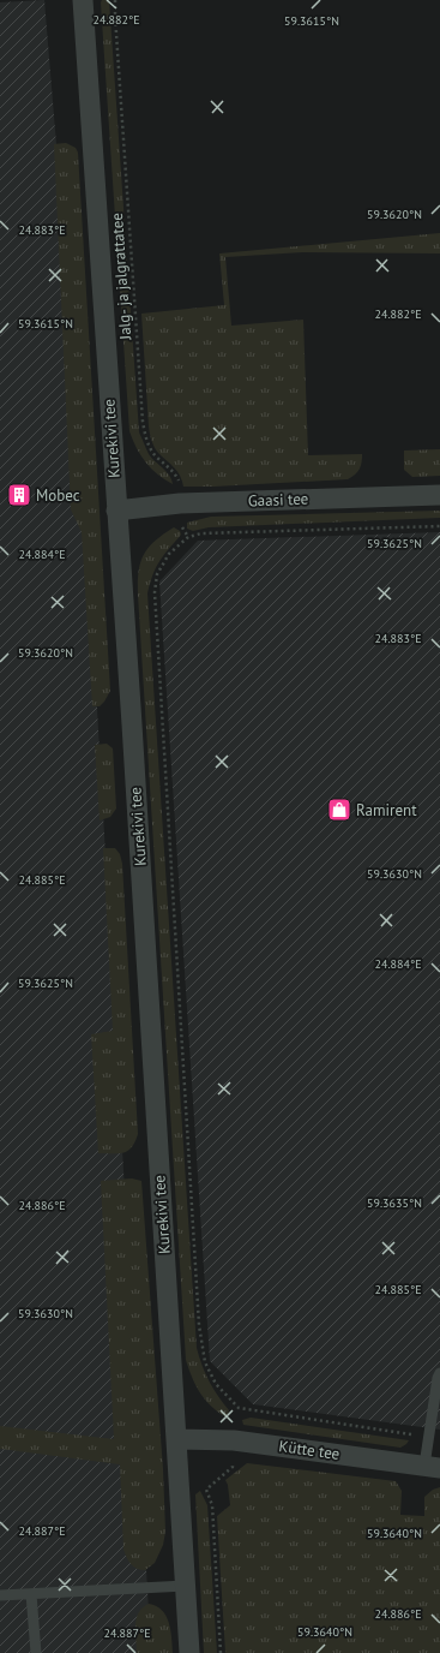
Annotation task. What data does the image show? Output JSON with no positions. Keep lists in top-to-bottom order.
{
  "streets": {
    "street": ["Kurekivi tee", "Gaasi tee", "Kütte tee"],
    "path": ["Jalg- ja jalgrattatee"]
  },
  "crossings": [
    ["Jalg- ja jalgrattatee", "Gaasi tee"],
    ["Kurekivi tee", "Gaasi tee"],
    ["Kurekivi tee", "Kütte tee"]
  ],
  "places": {
    "building": ["Mobec"],
    "shop": ["Ramirent"]
  },
  "coordinates": [
    "24.882°E",
    "59.3615°N",
    "59.3620°N",
    "24.883°E",
    "59.3625°N",
    "24.884°E",
    "59.3630°N",
    "24.885°E",
    "59.3635°N",
    "24.886°E",
    "24.887°E",
    "59.3640°N"
  ]
}
